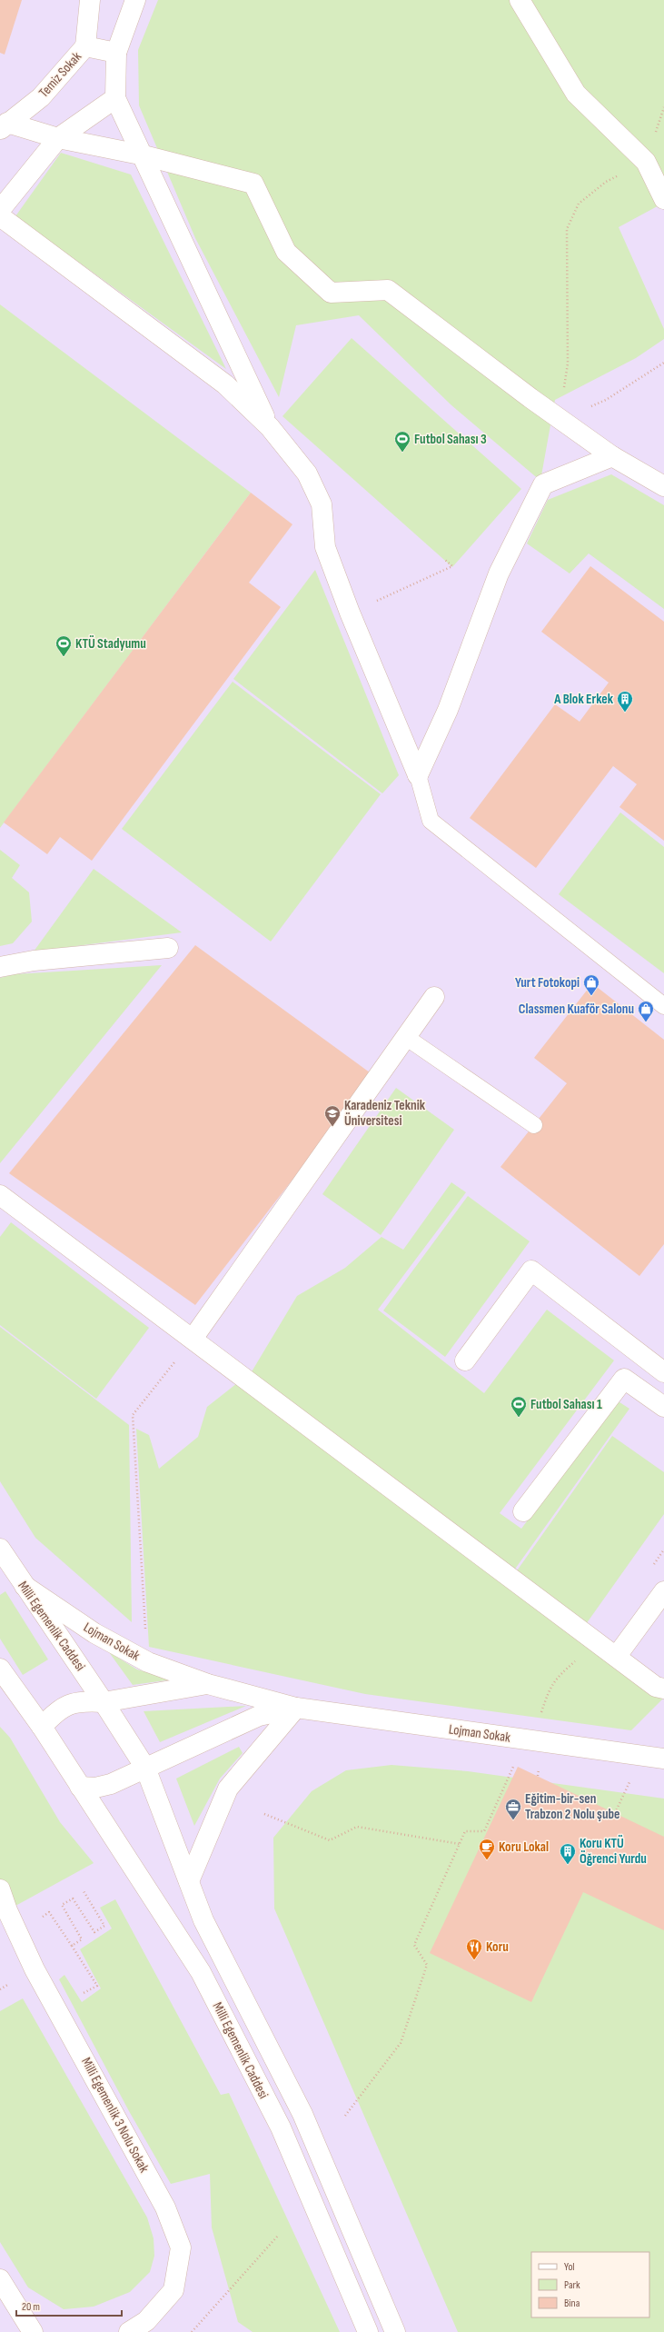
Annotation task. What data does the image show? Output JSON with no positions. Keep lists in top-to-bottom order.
{
  "streets": {
    "street": [
      "Temiz Sokak",
      "Milli Egemenlik Caddesi",
      "Lojman Sokak",
      "Milli Egemenlik 3 Nolu Sokak"
    ]
  },
  "crossings": [
    ["Milli Egemenlik Caddesi", "Lojman Sokak"]
  ],
  "places": {
    "sports": ["Futbol Sahası 3", "KTÜ Stadyumu", "Futbol Sahası 1"],
    "building": ["A Blok Erkek", "Koru KTÜ Öğrenci Yurdu"],
    "shop": ["Yurt Fotokopi", "Classmen Kuaför Salonu"],
    "school or university": ["Karadeniz Teknik Üniversitesi"],
    "office": ["Eğitim-bir-sen Trabzon 2 Nolu şube"],
    "cafe": ["Koru Lokal"],
    "restaurant": ["Koru"]
  },
  "legend": ["Yol", "Park", "Bina"],
  "scale_bar": "20 m"
}
